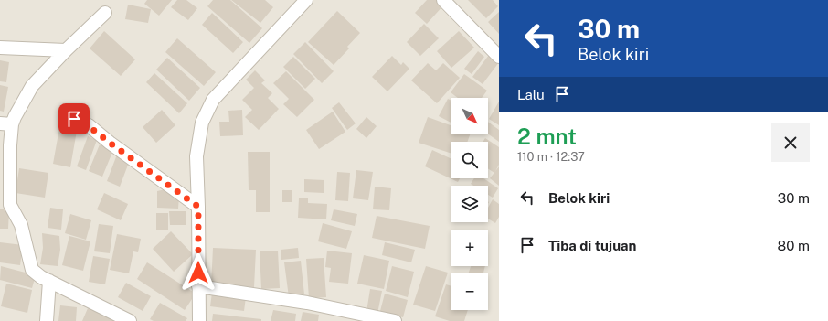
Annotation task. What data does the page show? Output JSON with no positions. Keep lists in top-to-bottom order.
{
  "north": "bottom right",
  "page": {
    "turn": ["30 m", "Belok kiri"],
    "then": "Lalu",
    "map_buttons": ["+", "−"],
    "heading": ["2 mnt", "110 m · 12:37"],
    "list": [
      {
        "name": "Belok kiri",
        "value": "30 m"
      },
      {
        "name": "Tiba di tujuan",
        "value": "80 m"
      }
    ]
  }
}
